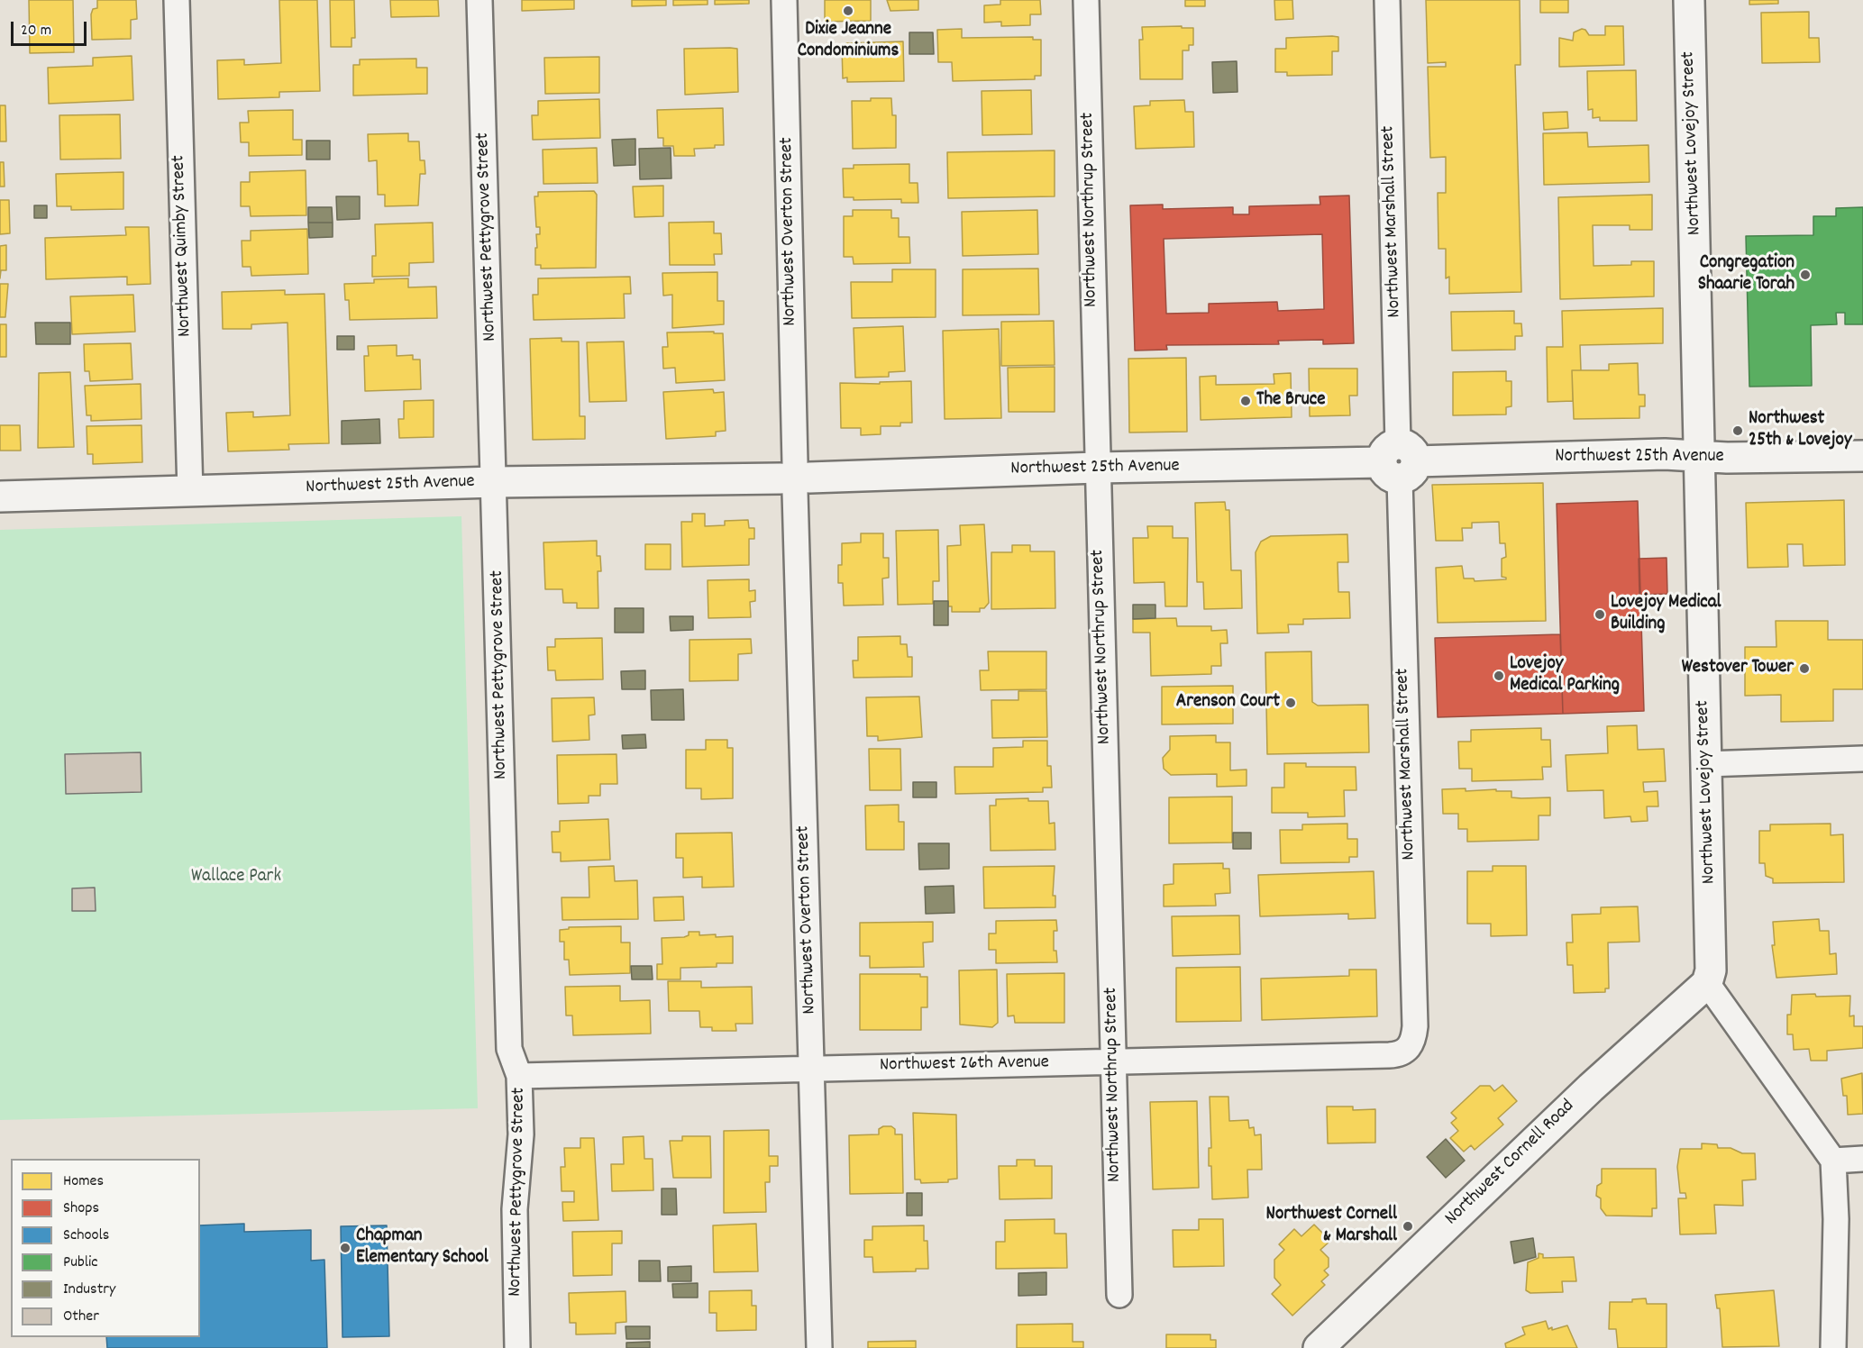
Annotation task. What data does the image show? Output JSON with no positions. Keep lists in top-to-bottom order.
{
  "streets": {
    "street": [
      "Northwest Lovejoy Street",
      "Northwest Northrup Street",
      "Northwest Marshall Street",
      "Northwest Overton Street",
      "Northwest Pettygrove Street",
      "Northwest Quimby Street",
      "Northwest 25th Avenue",
      "Northwest 26th Avenue",
      "Northwest Cornell Road"
    ]
  },
  "crossings": [
    ["Northwest Lovejoy Street", "Northwest 25th Avenue"],
    ["Northwest Lovejoy Street", "Northwest Cornell Road"],
    ["Northwest Northrup Street", "Northwest 25th Avenue"],
    ["Northwest Northrup Street", "Northwest 26th Avenue"],
    ["Northwest Marshall Street", "Northwest 25th Avenue"],
    ["Northwest Marshall Street", "Northwest 26th Avenue"],
    ["Northwest Overton Street", "Northwest 25th Avenue"],
    ["Northwest Overton Street", "Northwest 26th Avenue"],
    ["Northwest Pettygrove Street", "Northwest 25th Avenue"],
    ["Northwest Pettygrove Street", "Northwest 26th Avenue"],
    ["Northwest Quimby Street", "Northwest 25th Avenue"]
  ],
  "parks": ["Wallace Park"],
  "places": [
    "Dixie Jeanne Condominiums",
    "Congregation Shaarie Torah",
    "The Bruce",
    "Northwest 25th & Lovejoy",
    "Lovejoy Medical Building",
    "Westover Tower",
    "Lovejoy Medical Parking",
    "Arenson Court",
    "Northwest Cornell & Marshall",
    "Chapman Elementary School"
  ],
  "legend": [
    "Homes",
    "Shops",
    "Schools",
    "Public",
    "Industry",
    "Other"
  ],
  "scale_bar": "20 m"
}
